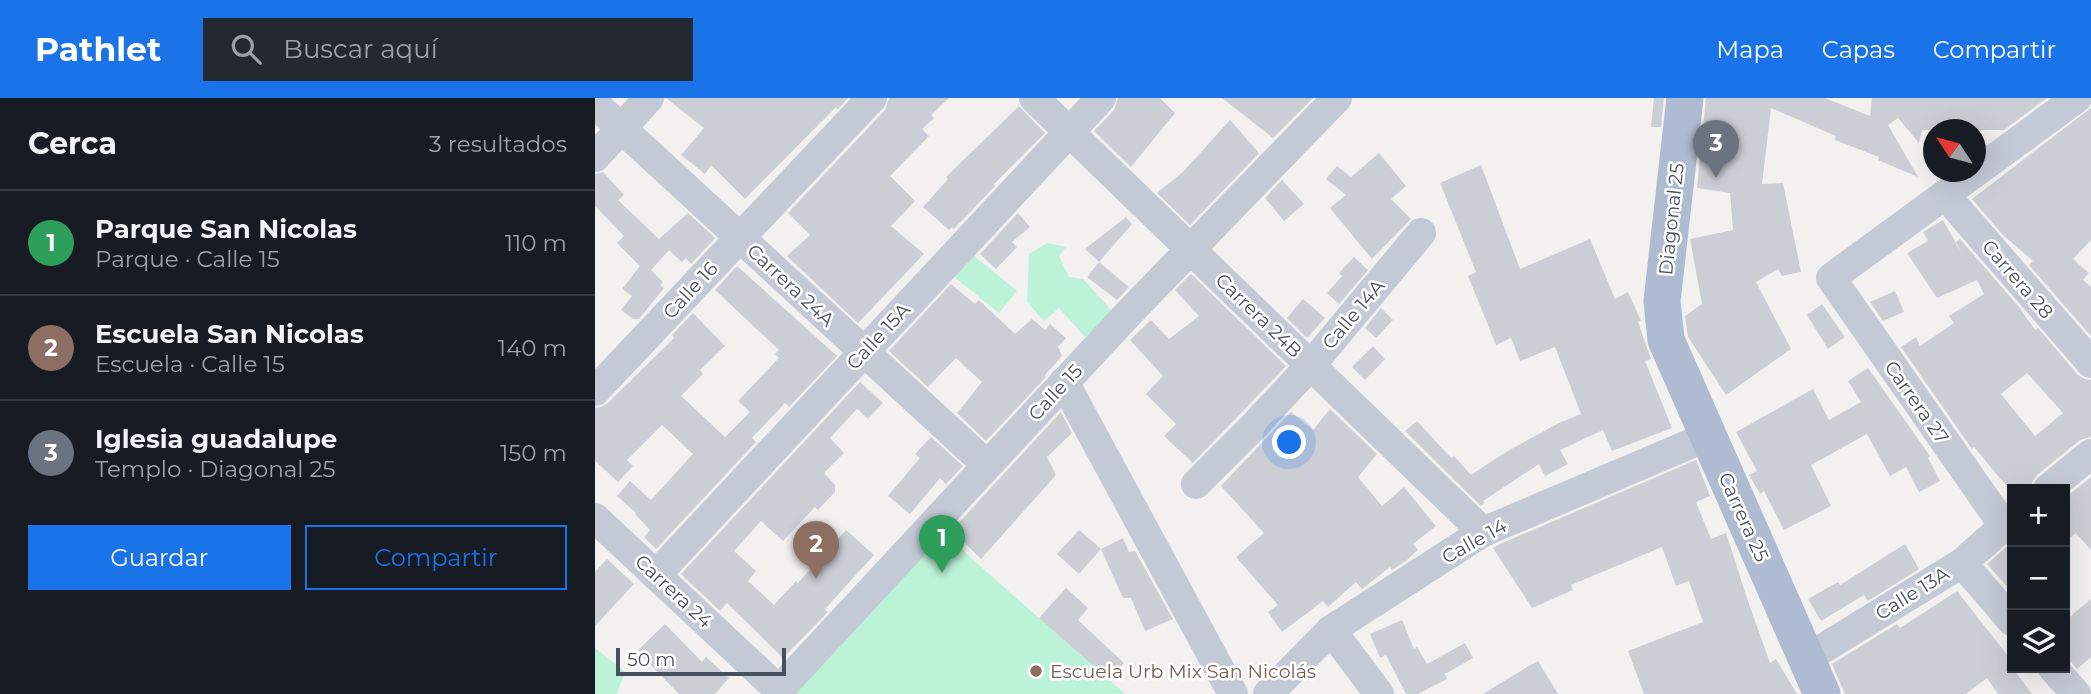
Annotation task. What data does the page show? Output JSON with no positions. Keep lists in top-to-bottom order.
{
  "streets": {
    "main road": ["Diagonal 25", "Carrera 25"],
    "street": [
      "Carrera 28",
      "Carrera 24A",
      "Calle 16",
      "Calle 14A",
      "Carrera 24B",
      "Calle 15A",
      "Calle 15",
      "Carrera 27",
      "Calle 14",
      "Carrera 24",
      "Calle 13A"
    ]
  },
  "crossings": [
    ["Diagonal 25", "Carrera 25"],
    ["Carrera 28", "Carrera 27"],
    ["Carrera 24A", "Calle 16"],
    ["Carrera 24A", "Calle 15A"],
    ["Carrera 24A", "Calle 15"],
    ["Calle 14A", "Carrera 24B"],
    ["Carrera 24B", "Calle 15A"],
    ["Carrera 24B", "Calle 15"],
    ["Carrera 24B", "Calle 14"],
    ["Calle 15A", "Carrera 24"],
    ["Calle 15", "Carrera 24"],
    ["Carrera 25", "Calle 14"],
    ["Carrera 25", "Calle 13A"]
  ],
  "places": ["Escuela Urb Mix San Nicolás"],
  "scale_bar": "50 m",
  "north": "top left",
  "page": {
    "header": "Pathlet",
    "search": "Buscar aquí",
    "nav": ["Mapa", "Capas", "Compartir"],
    "heading": ["Cerca", "3 resultados"],
    "pins": ["3", "1", "2"],
    "list": [
      {
        "mark": "1",
        "name": "Parque San Nicolas",
        "note": "Parque · Calle 15",
        "value": "110 m"
      },
      {
        "mark": "2",
        "name": "Escuela San Nicolas",
        "note": "Escuela · Calle 15",
        "value": "140 m"
      },
      {
        "mark": "3",
        "name": "Iglesia guadalupe",
        "note": "Templo · Diagonal 25",
        "value": "150 m"
      }
    ],
    "map_buttons": ["+", "−"],
    "buttons": ["Guardar", "Compartir"],
    "scale": "50 m"
  }
}
